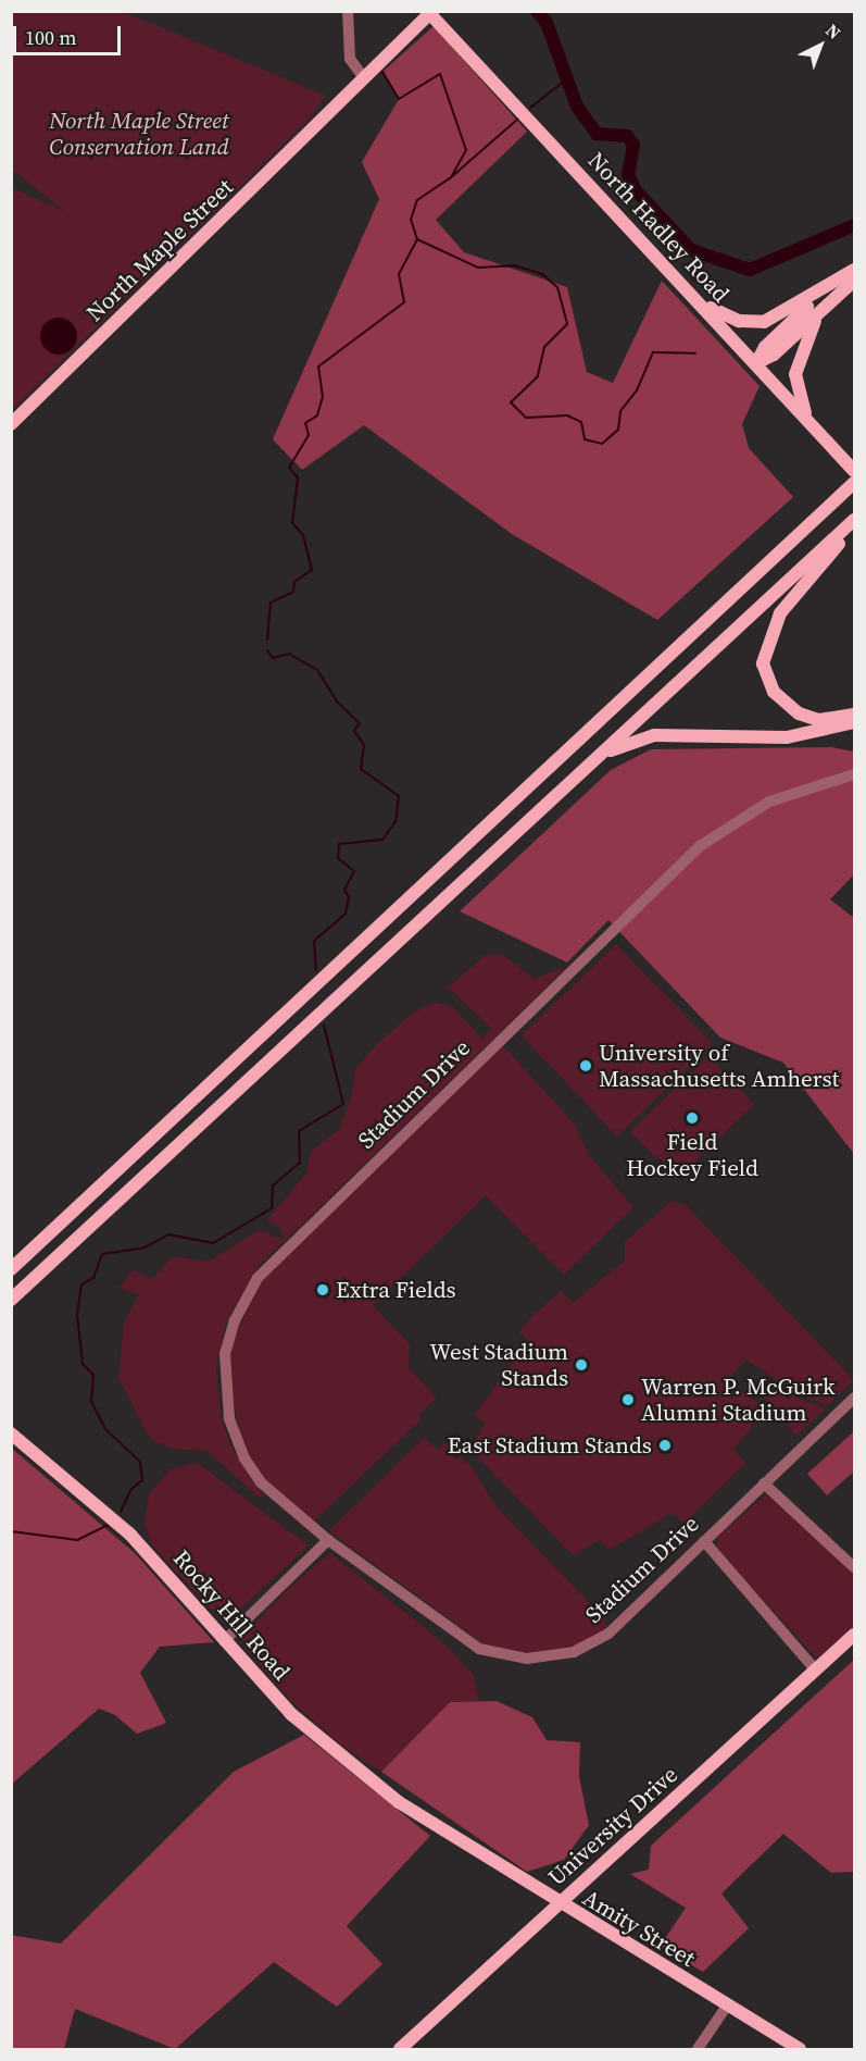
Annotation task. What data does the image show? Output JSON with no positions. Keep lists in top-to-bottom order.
{
  "streets": {
    "main road": [
      "North Hadley Road",
      "North Maple Street",
      "Rocky Hill Road",
      "University Drive",
      "Amity Street"
    ],
    "street": ["Stadium Drive"]
  },
  "crossings": [
    ["North Hadley Road", "North Maple Street"],
    ["Rocky Hill Road", "Amity Street"],
    ["University Drive", "Amity Street"]
  ],
  "parks": ["North Maple Street Conservation Land"],
  "places": [
    "University of Massachusetts Amherst",
    "Field Hockey Field",
    "Extra Fields",
    "West Stadium Stands",
    "Warren P. McGuirk Alumni Stadium",
    "East Stadium Stands"
  ],
  "scale_bar": "100 m",
  "north": "top right"
}
